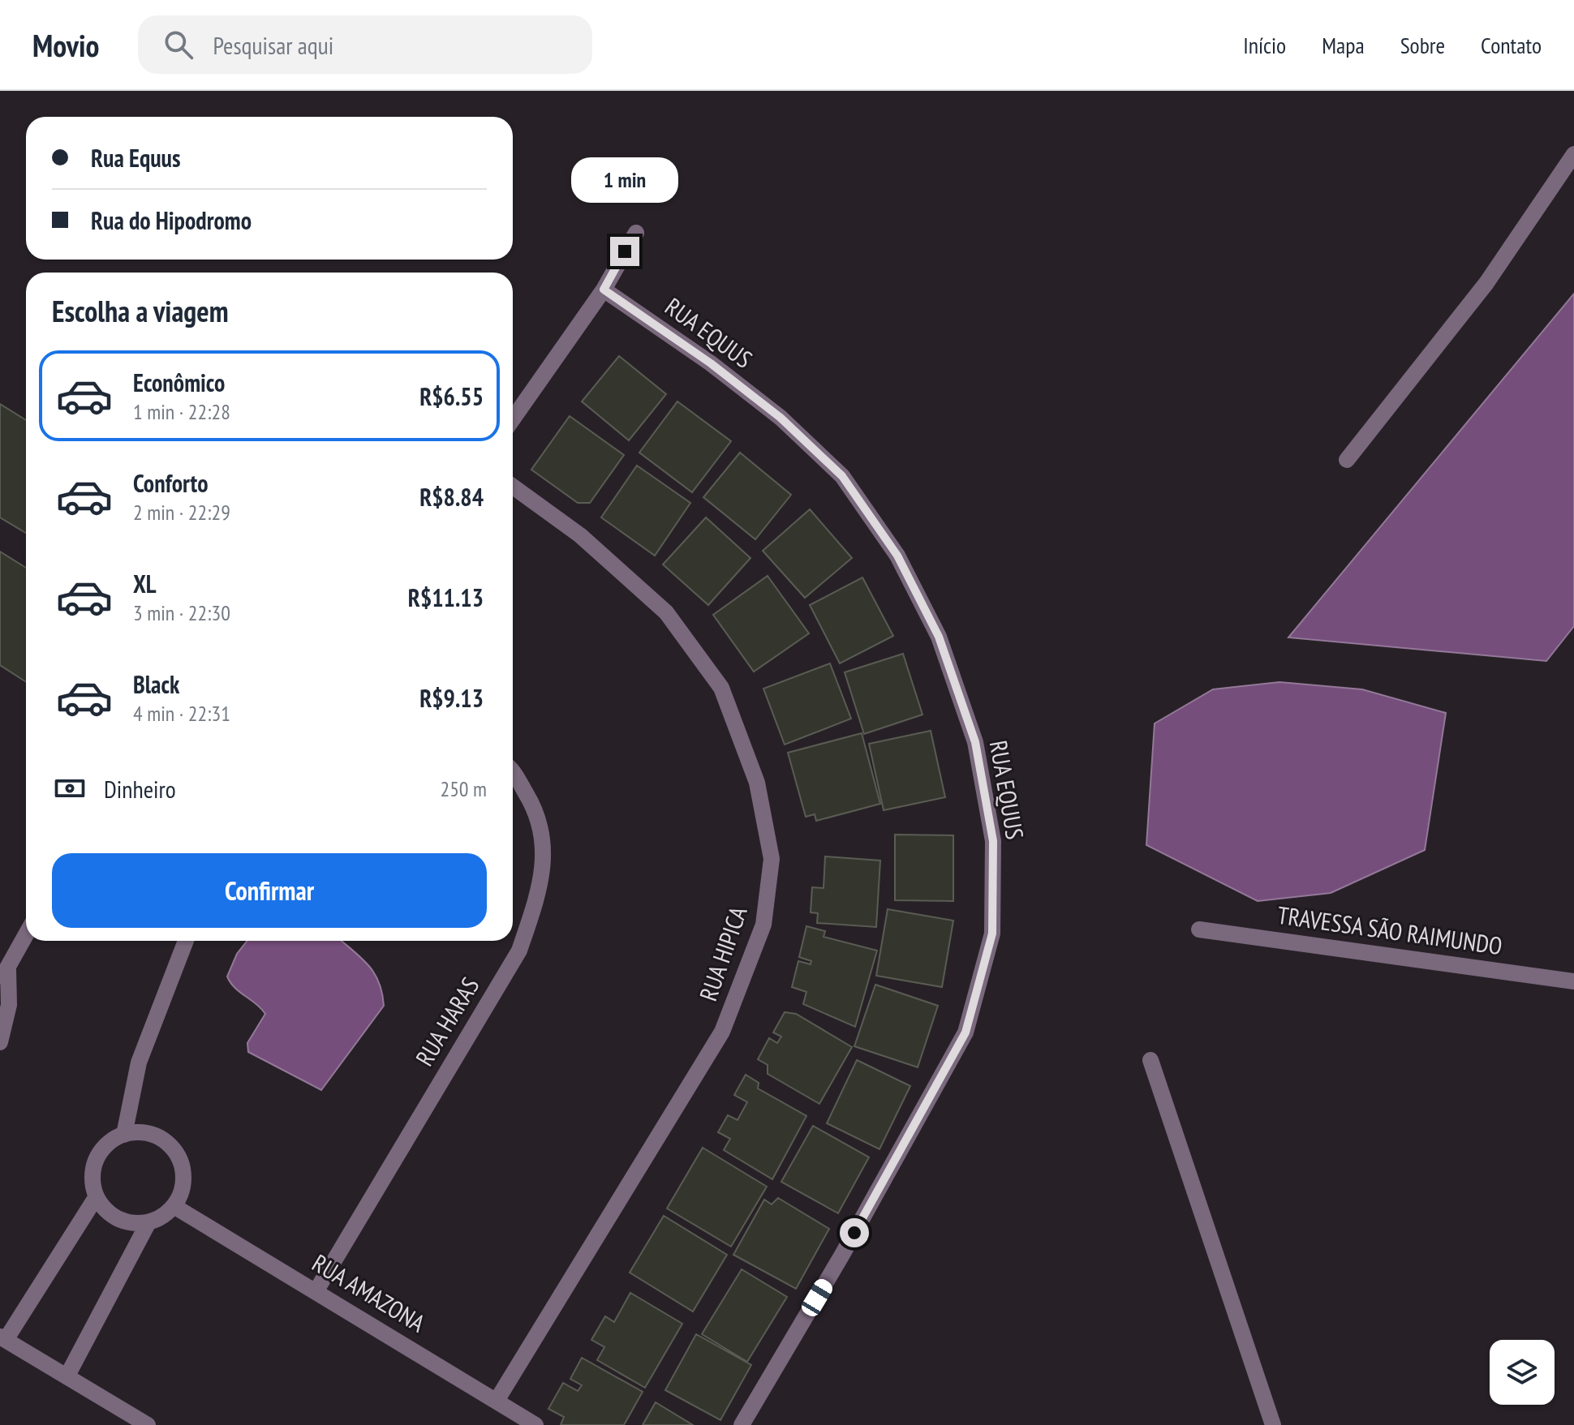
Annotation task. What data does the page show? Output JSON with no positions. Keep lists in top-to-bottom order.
{
  "streets": {
    "street": [
      "RUA EQUUS",
      "TRAVESSA SÃO RAIMUNDO",
      "RUA HIPICA",
      "RUA HARAS",
      "RUA AMAZONA"
    ]
  },
  "crossings": [
    ["RUA HIPICA", "RUA AMAZONA"],
    ["RUA HARAS", "RUA AMAZONA"]
  ],
  "page": {
    "header": "Movio",
    "search": "Pesquisar aqui",
    "nav": [
      "Início",
      "Mapa",
      "Sobre",
      "Contato"
    ],
    "banner": ["Rua Equus", "Rua do Hipodromo"],
    "bubble": "1 min",
    "heading": "Escolha a viagem",
    "list": [
      {
        "name": "Econômico",
        "note": "1 min · 22:28",
        "value": "R$6.55"
      },
      {
        "name": "Conforto",
        "note": "2 min · 22:29",
        "value": "R$8.84"
      },
      {
        "name": "XL",
        "note": "3 min · 22:30",
        "value": "R$11.13"
      },
      {
        "name": "Black",
        "note": "4 min · 22:31",
        "value": "R$9.13"
      }
    ],
    "pay": ["Dinheiro", "250 m"],
    "buttons": "Confirmar"
  }
}
